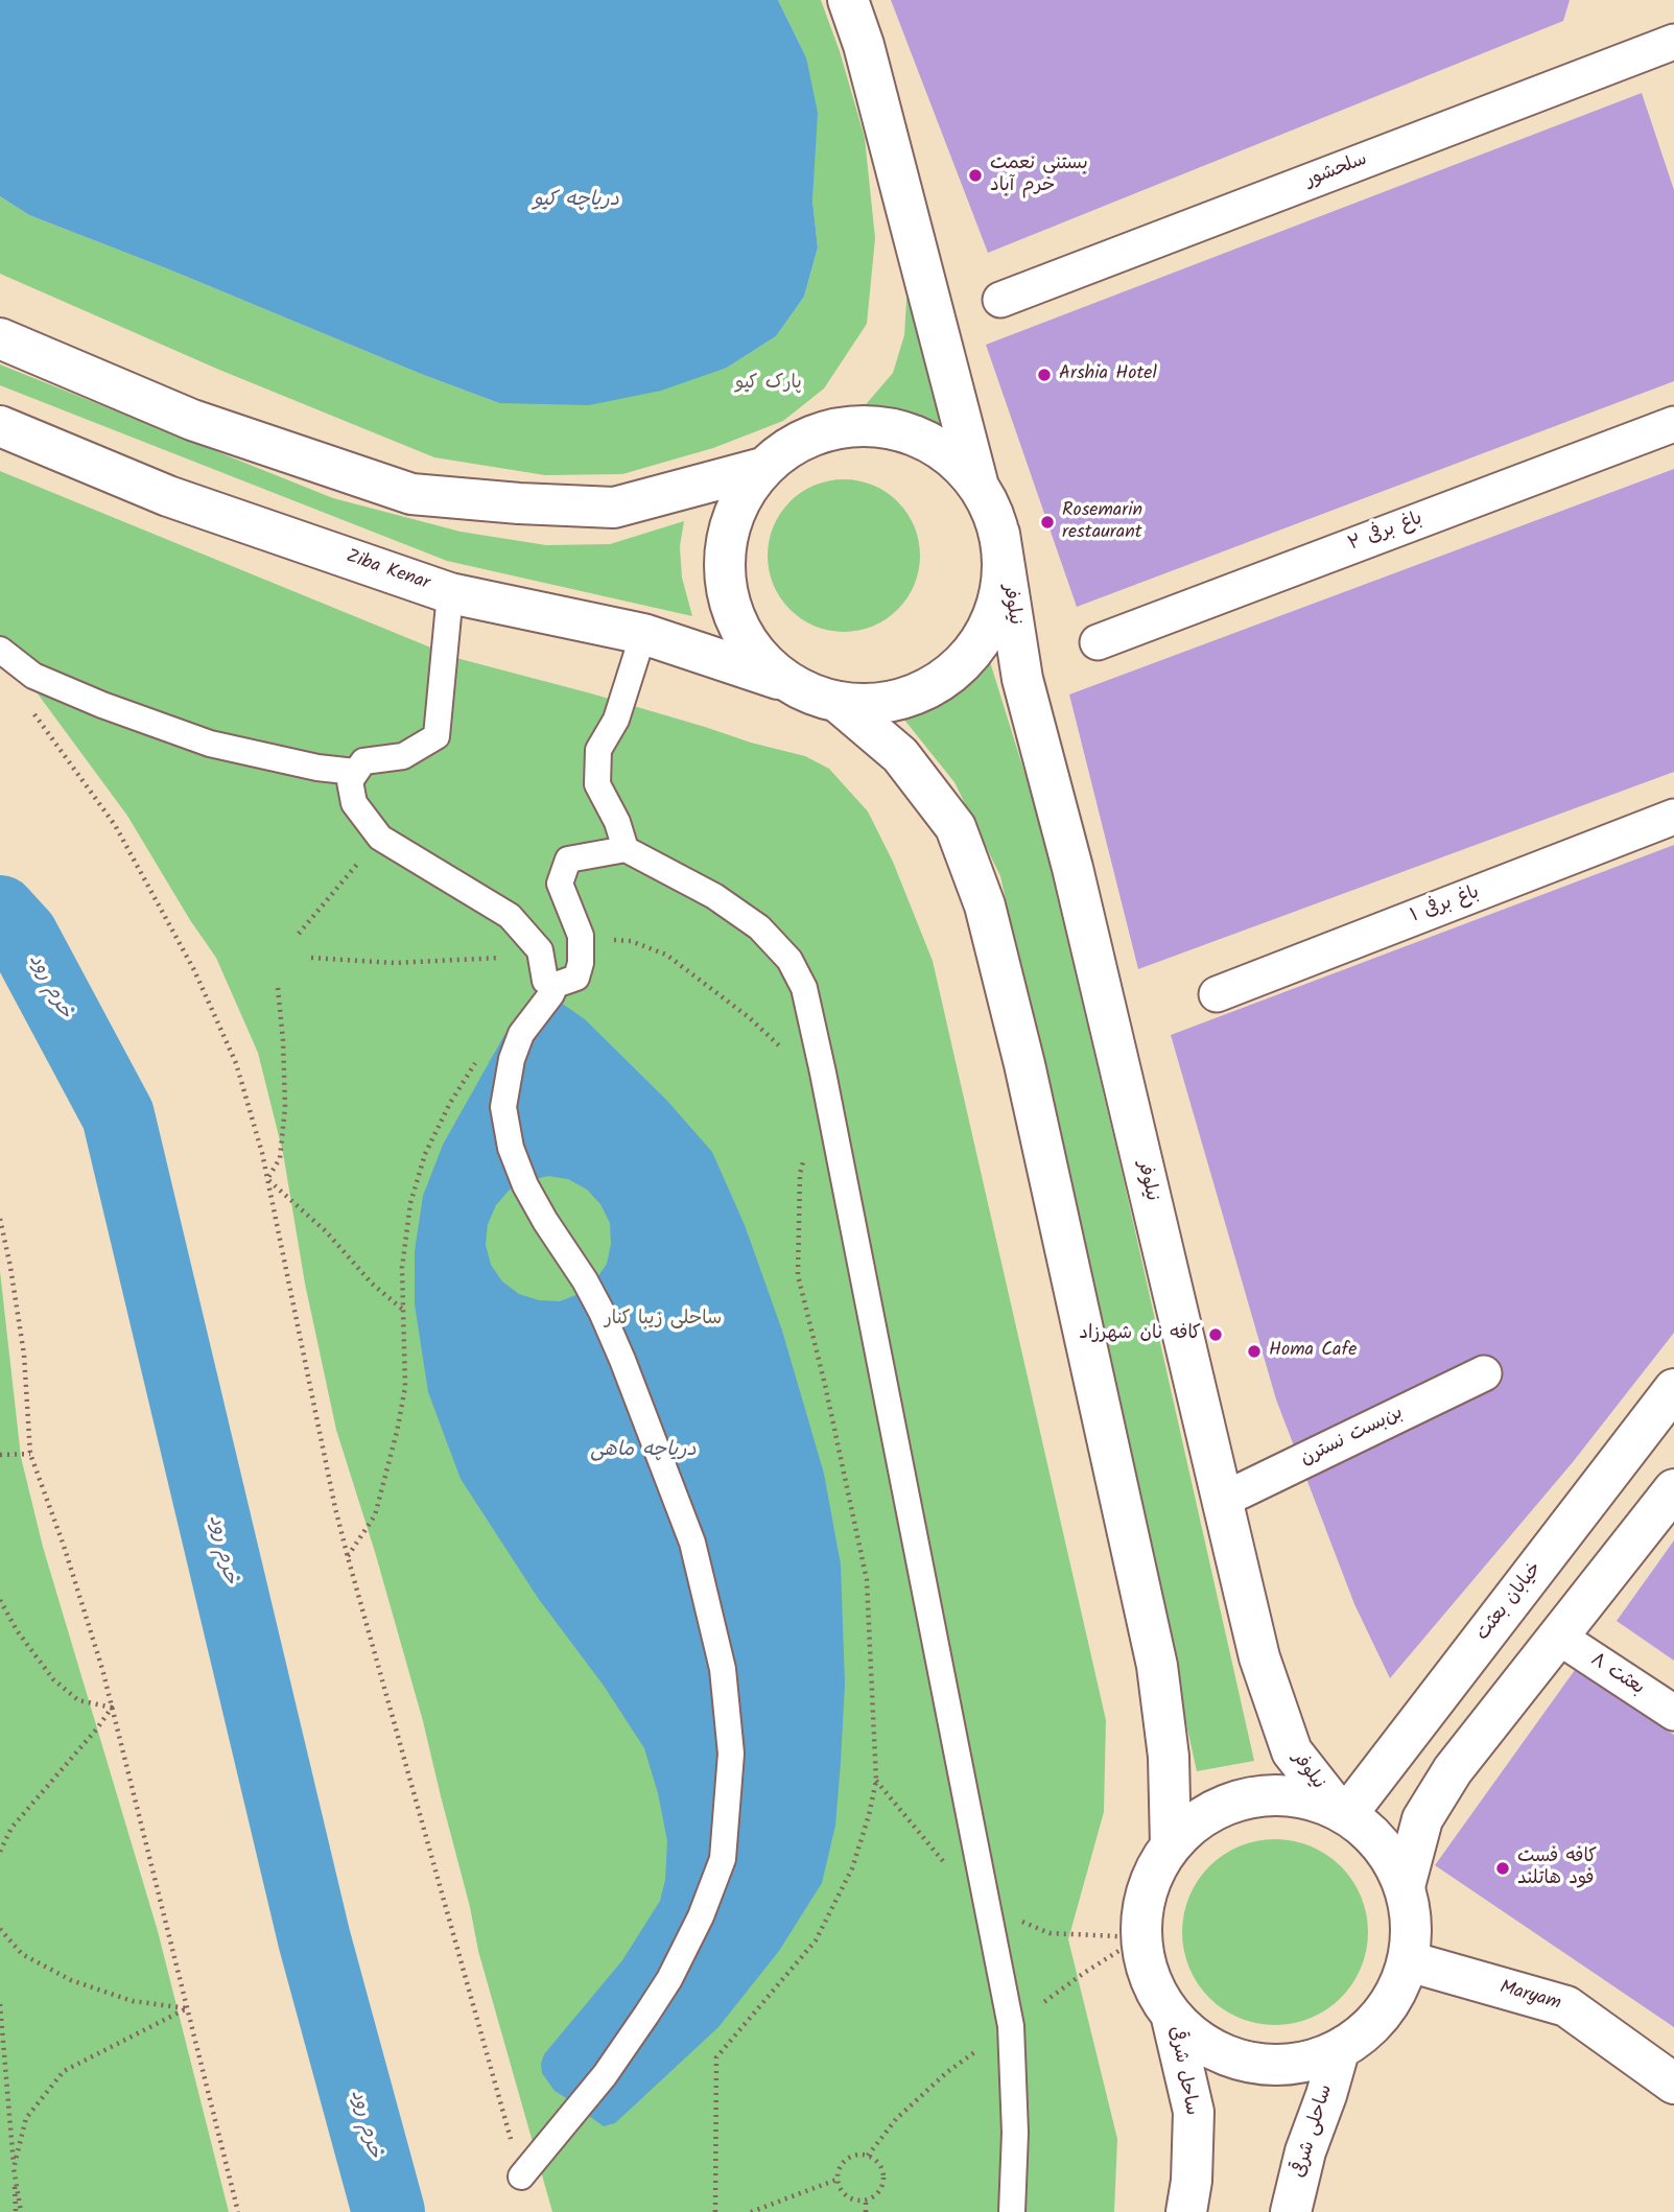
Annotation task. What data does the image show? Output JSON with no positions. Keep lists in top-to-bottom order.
{
  "streets": {
    "main road": [
      "Ziba Kenar",
      "نیلوفر",
      "خیابان بعثت",
      "Maryam",
      "ساحل شرقی",
      "ساحلی شرقی"
    ],
    "street": [
      "سلحشور",
      "باغ برفی ۲",
      "باغ برفی ۱",
      "بن‌بست نسترن",
      "بعثت ۸"
    ]
  },
  "crossings": [
    ["نیلوفر", "بن‌بست نسترن"],
    ["نیلوفر", "خیابان بعثت"]
  ],
  "water": ["دریاچه کیو", "خرم رود", "دریاچه ماهی"],
  "parks": ["پارک کیو", "ساحلی زیبا کنار"],
  "places": [
    "بستنی نعمت خرم آباد",
    "Arshia Hotel",
    "Rosemarin restaurant",
    "کافه نان شهرزاد",
    "Homa Cafe",
    "کافه فست فود هاتلند"
  ]
}
